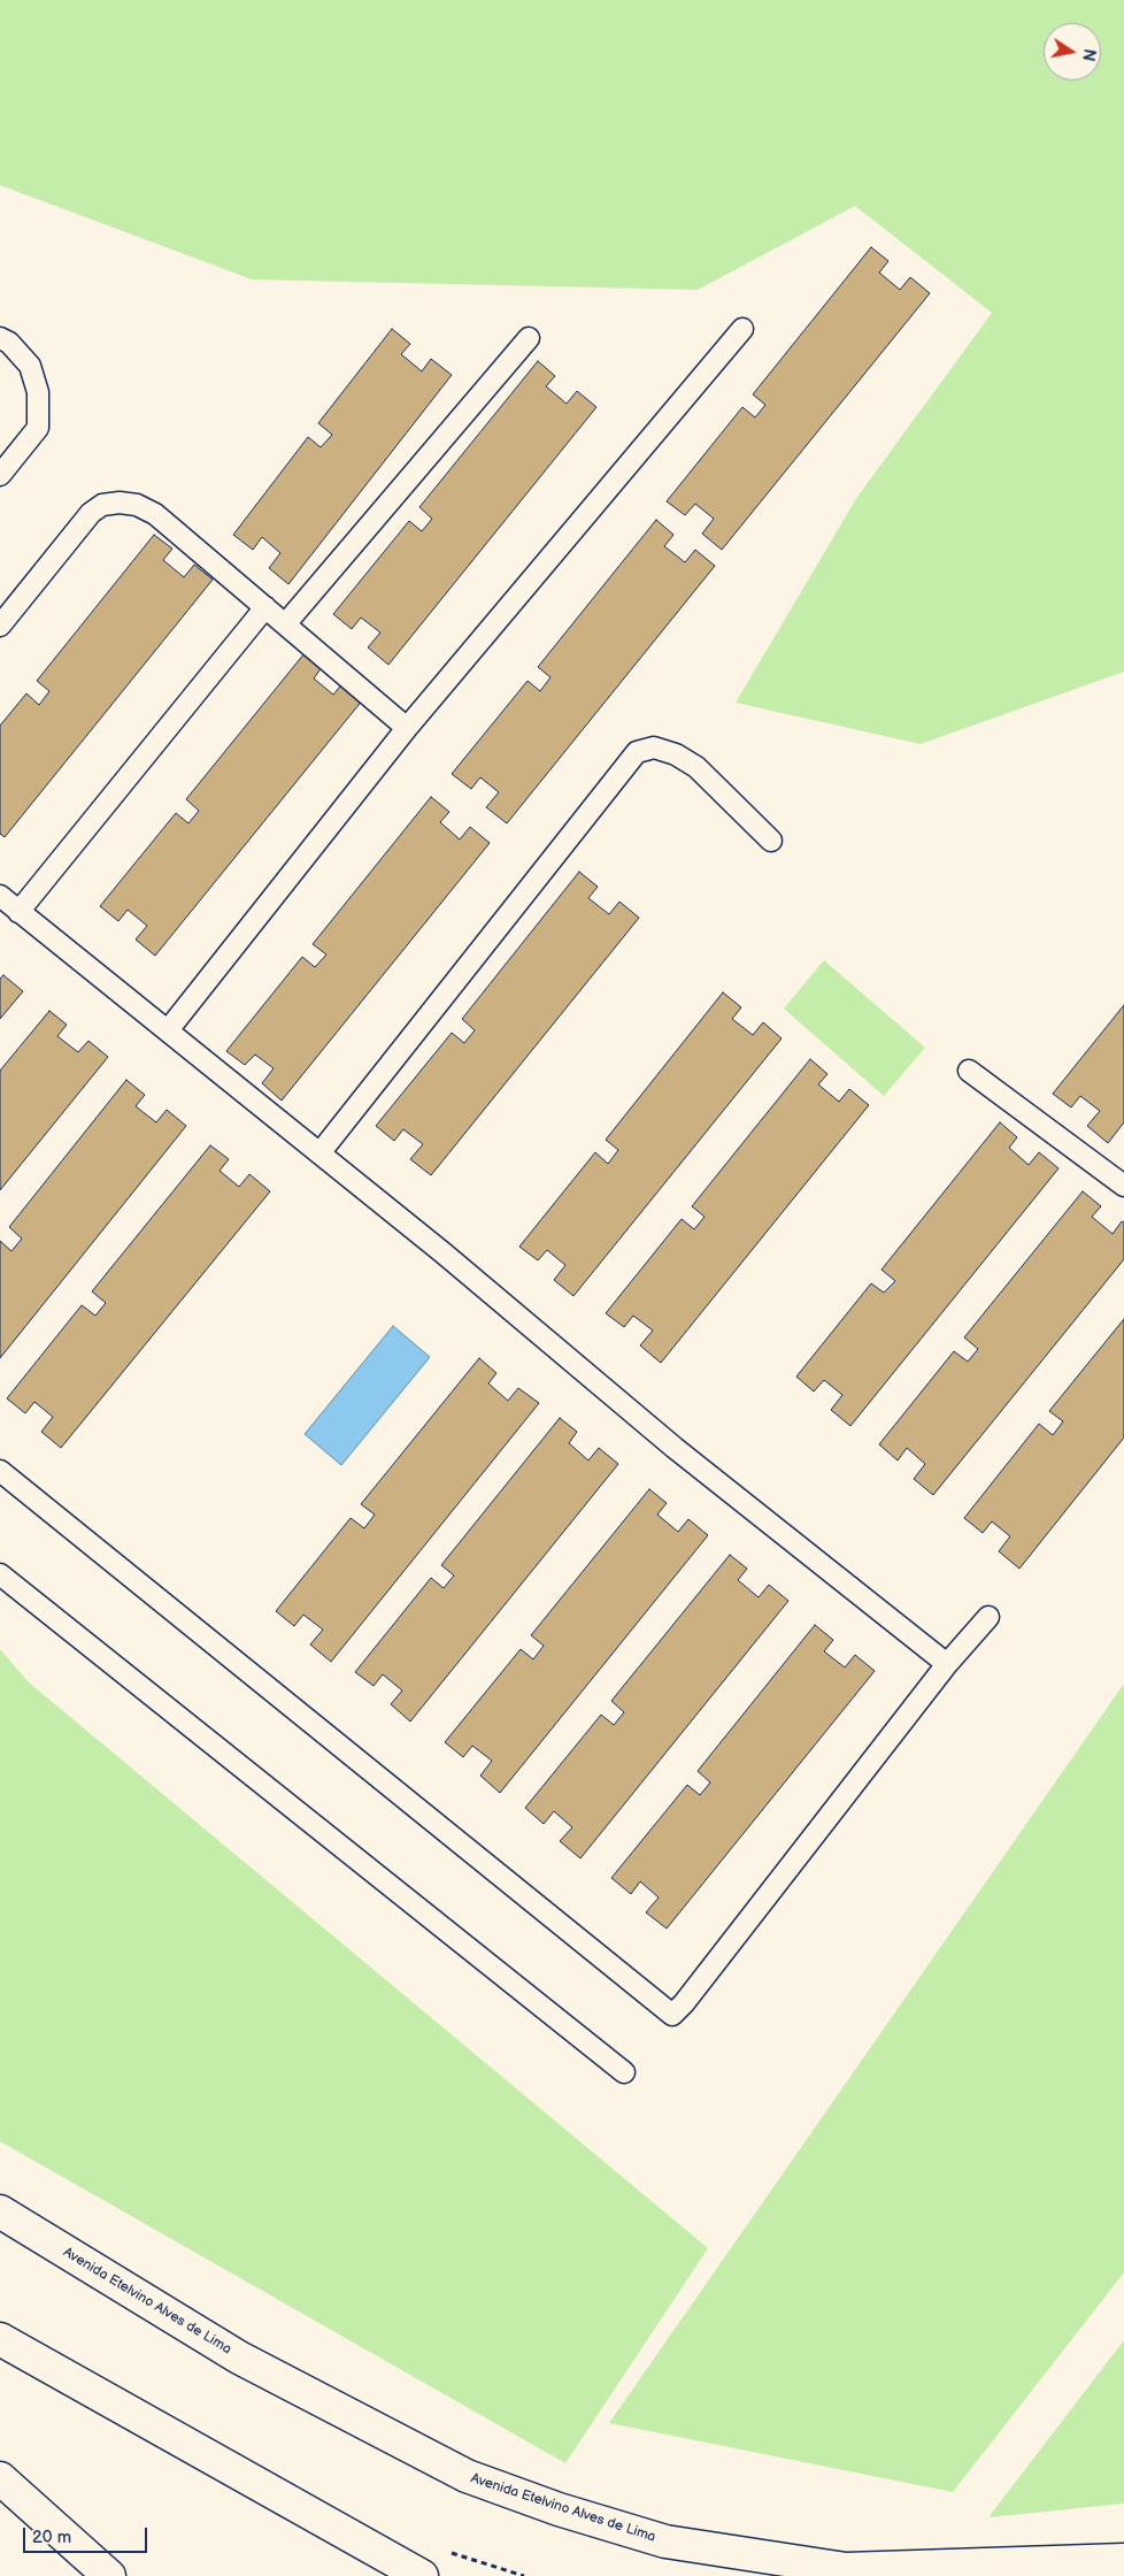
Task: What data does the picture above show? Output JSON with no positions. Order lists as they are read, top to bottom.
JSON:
{
  "streets": {
    "main road": ["Avenida Etelvino Alves de Lima"]
  },
  "scale_bar": "20 m",
  "north": "right"
}
